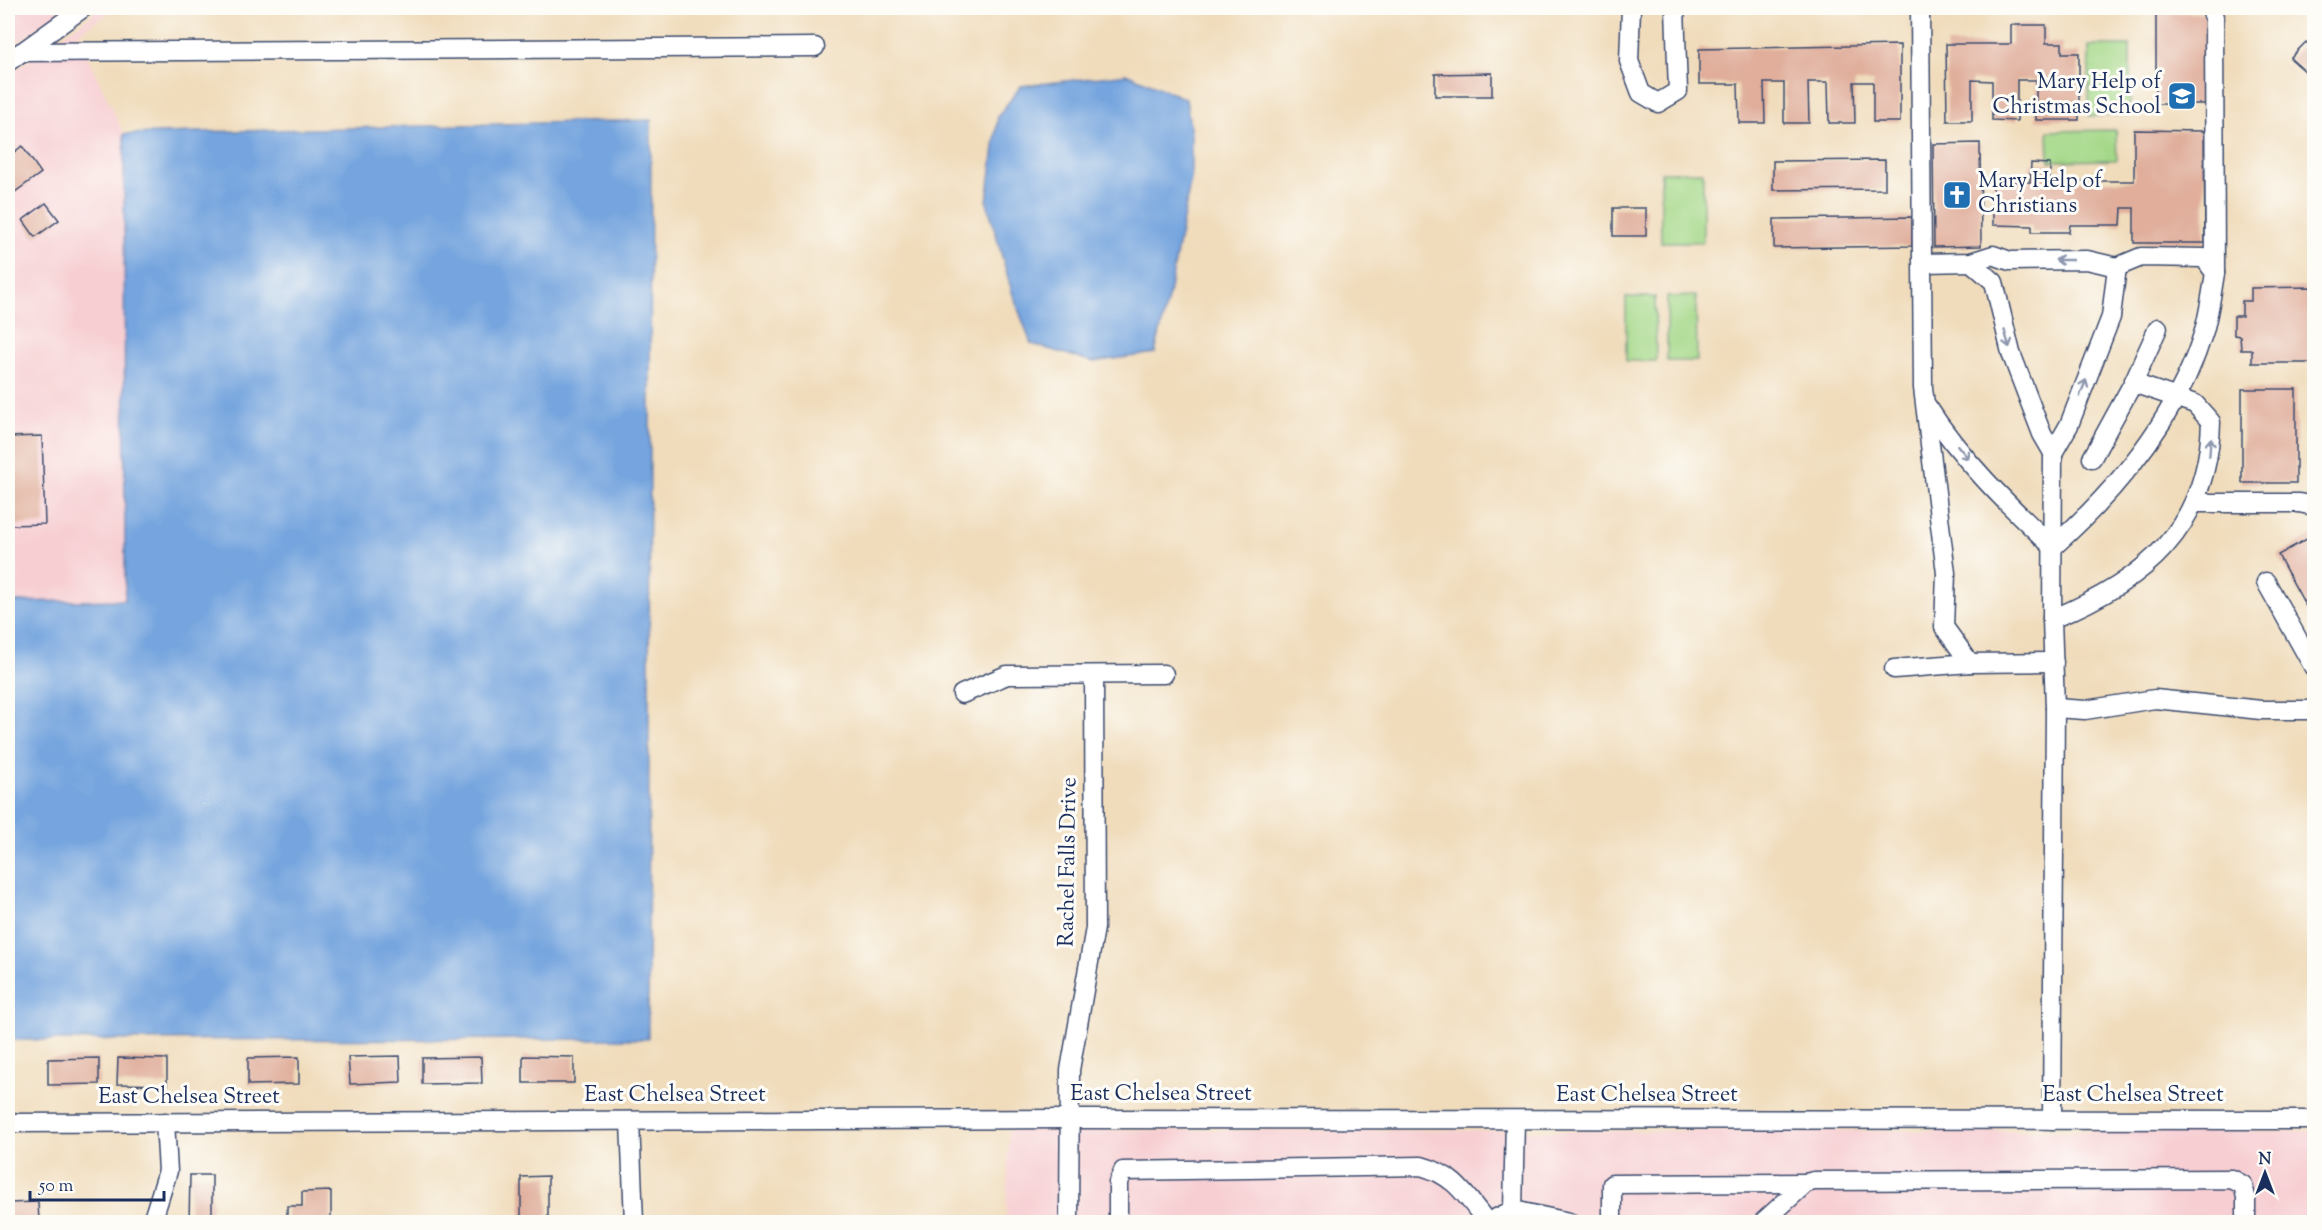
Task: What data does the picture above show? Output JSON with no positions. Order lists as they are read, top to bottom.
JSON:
{
  "streets": {
    "street": ["Rachel Falls Drive", "East Chelsea Street"]
  },
  "crossings": [
    ["Rachel Falls Drive", "East Chelsea Street"]
  ],
  "places": {
    "school or university": ["Mary Help of Christmas School"],
    "church": ["Mary Help of Christians"]
  },
  "scale_bar": "50 m",
  "north": "top"
}
